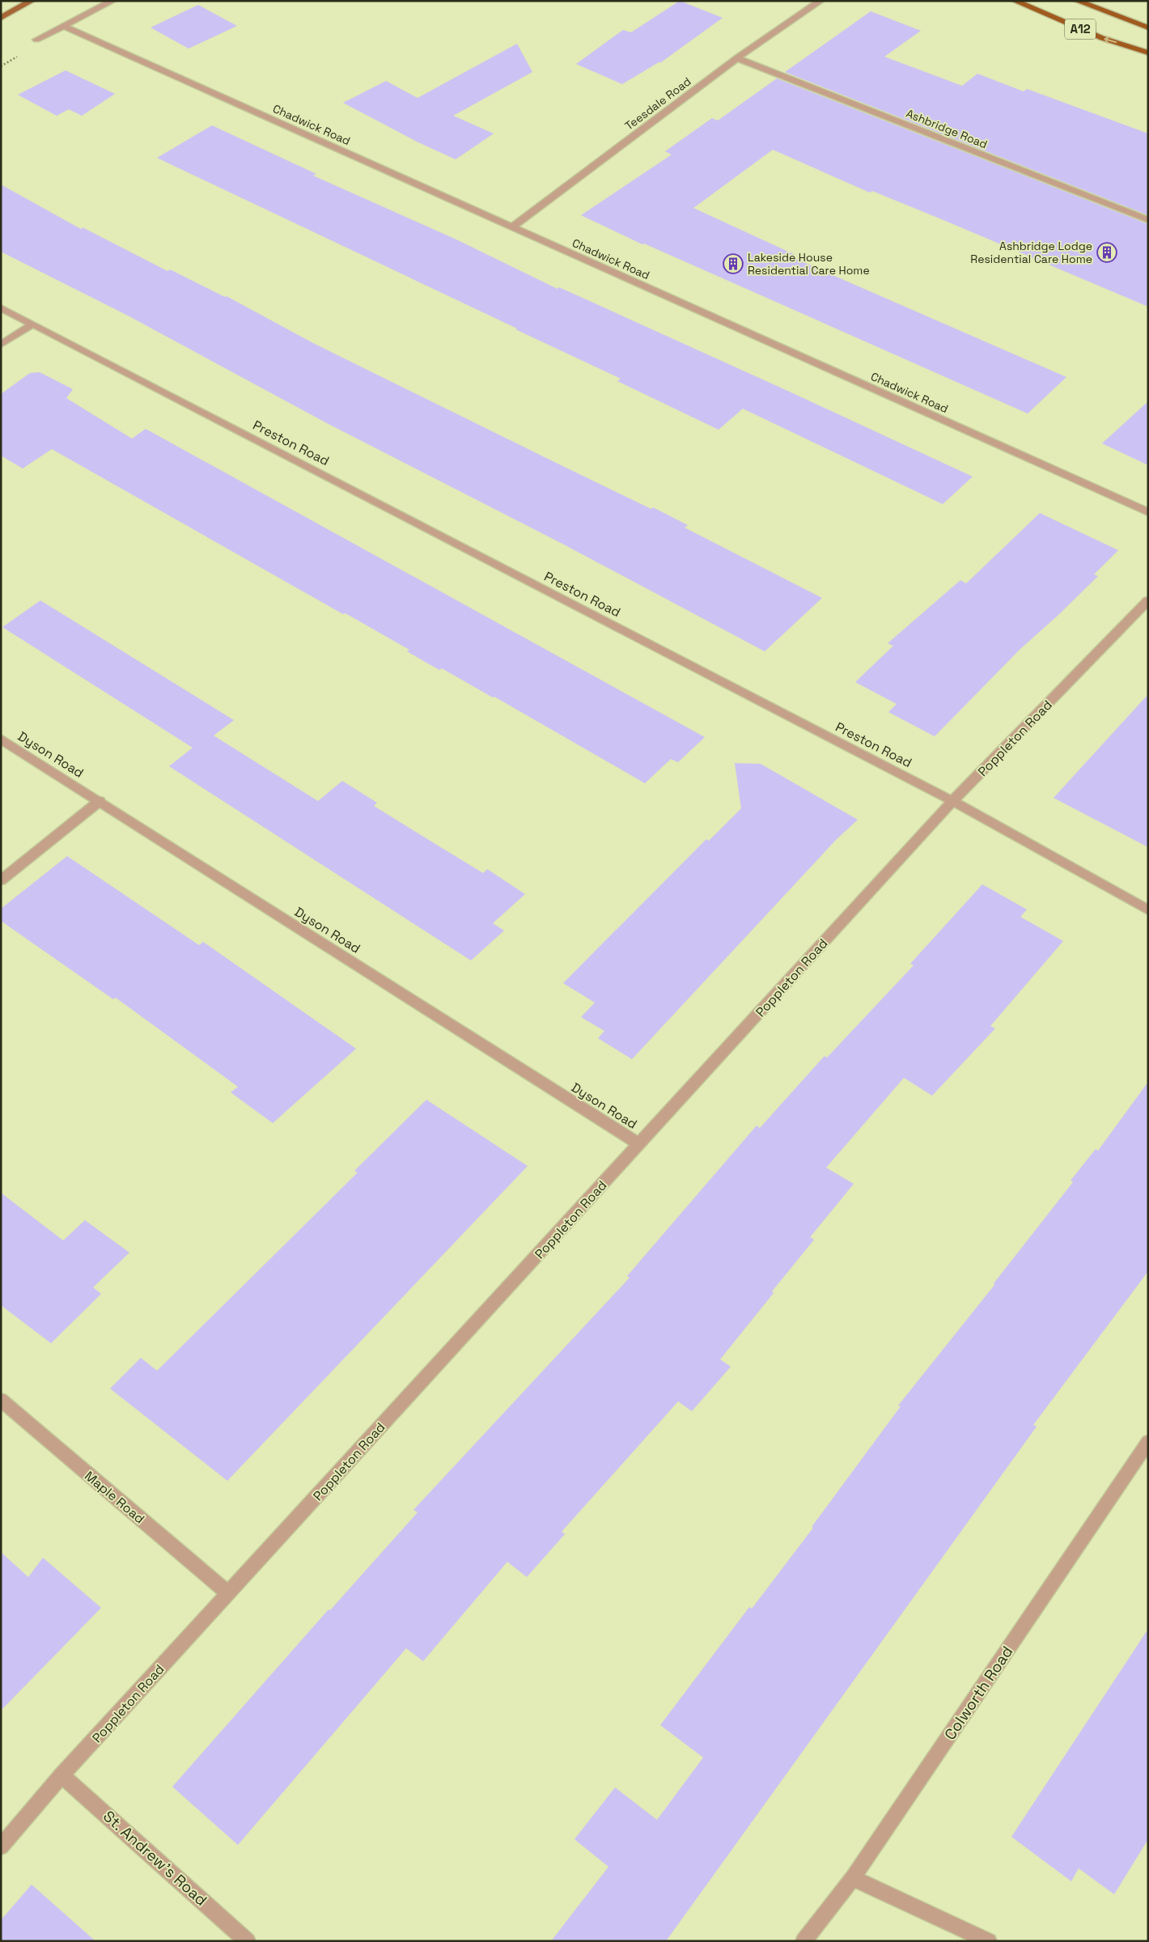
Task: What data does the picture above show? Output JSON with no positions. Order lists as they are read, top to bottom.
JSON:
{
  "streets": {
    "highway": ["A12"],
    "street": [
      "Teesdale Road",
      "Chadwick Road",
      "Ashbridge Road",
      "Preston Road",
      "Poppleton Road",
      "Dyson Road",
      "Maple Road",
      "Colworth Road",
      "St. Andrew's Road"
    ]
  },
  "crossings": [
    ["Teesdale Road", "Chadwick Road"],
    ["Teesdale Road", "Ashbridge Road"],
    ["Preston Road", "Poppleton Road"],
    ["Poppleton Road", "Dyson Road"],
    ["Poppleton Road", "Maple Road"],
    ["Poppleton Road", "St. Andrew's Road"]
  ],
  "places": {
    "building": ["Ashbridge Lodge Residential Care Home", "Lakeside House Residential Care Home"]
  }
}
